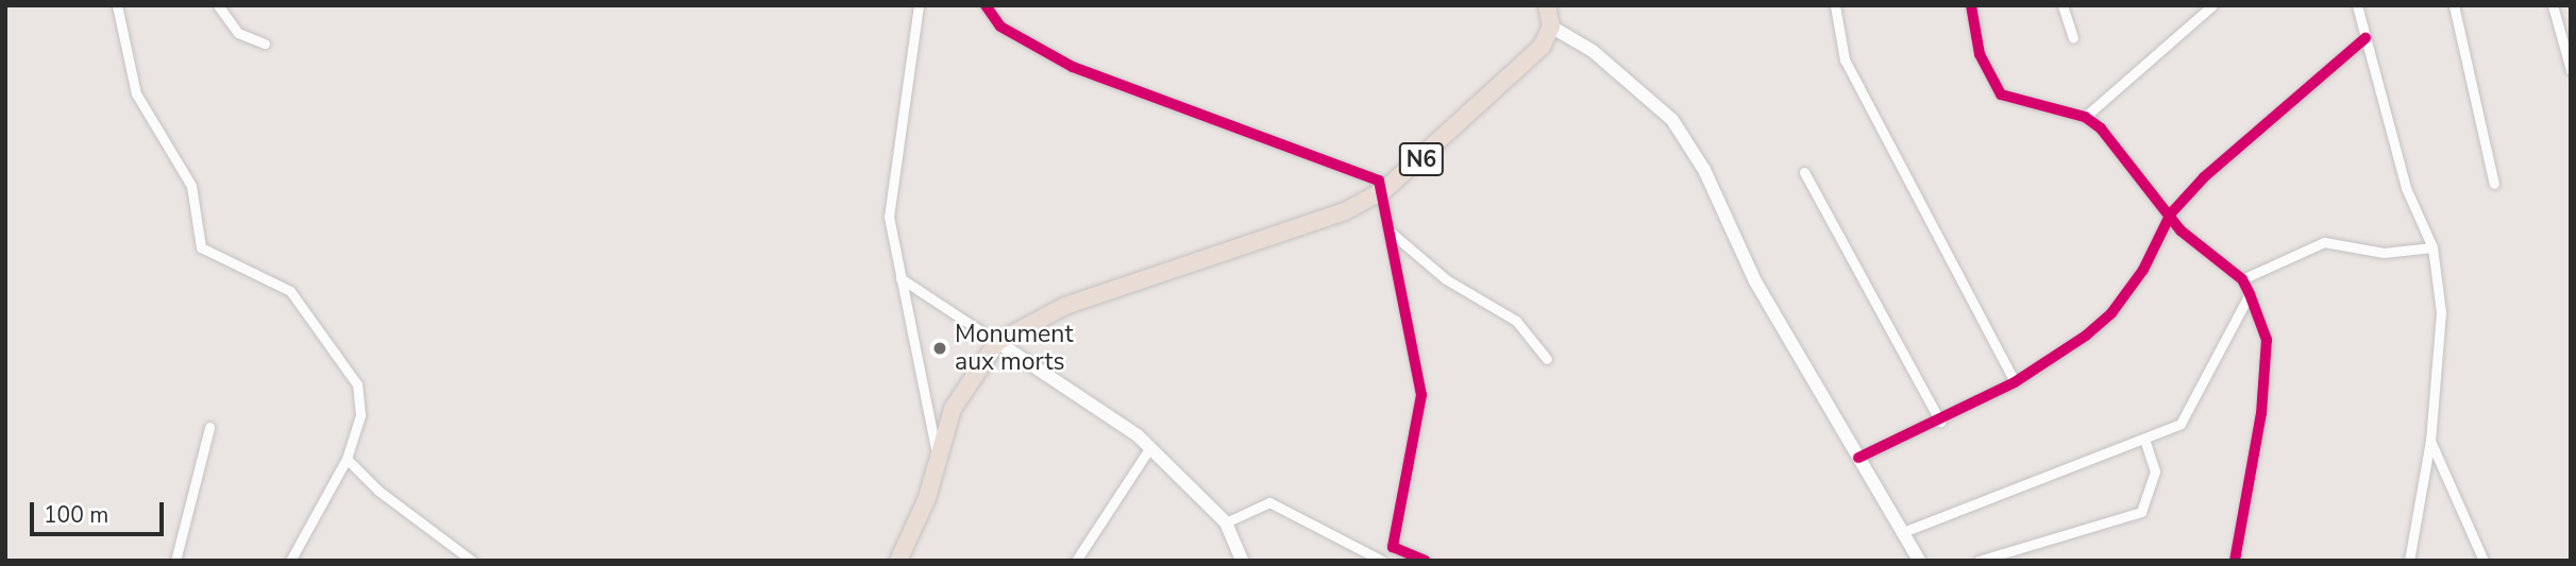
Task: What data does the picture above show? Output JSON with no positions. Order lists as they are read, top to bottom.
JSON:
{
  "streets": {
    "highway": ["N6"]
  },
  "places": ["Monument aux morts"],
  "scale_bar": "100 m"
}
